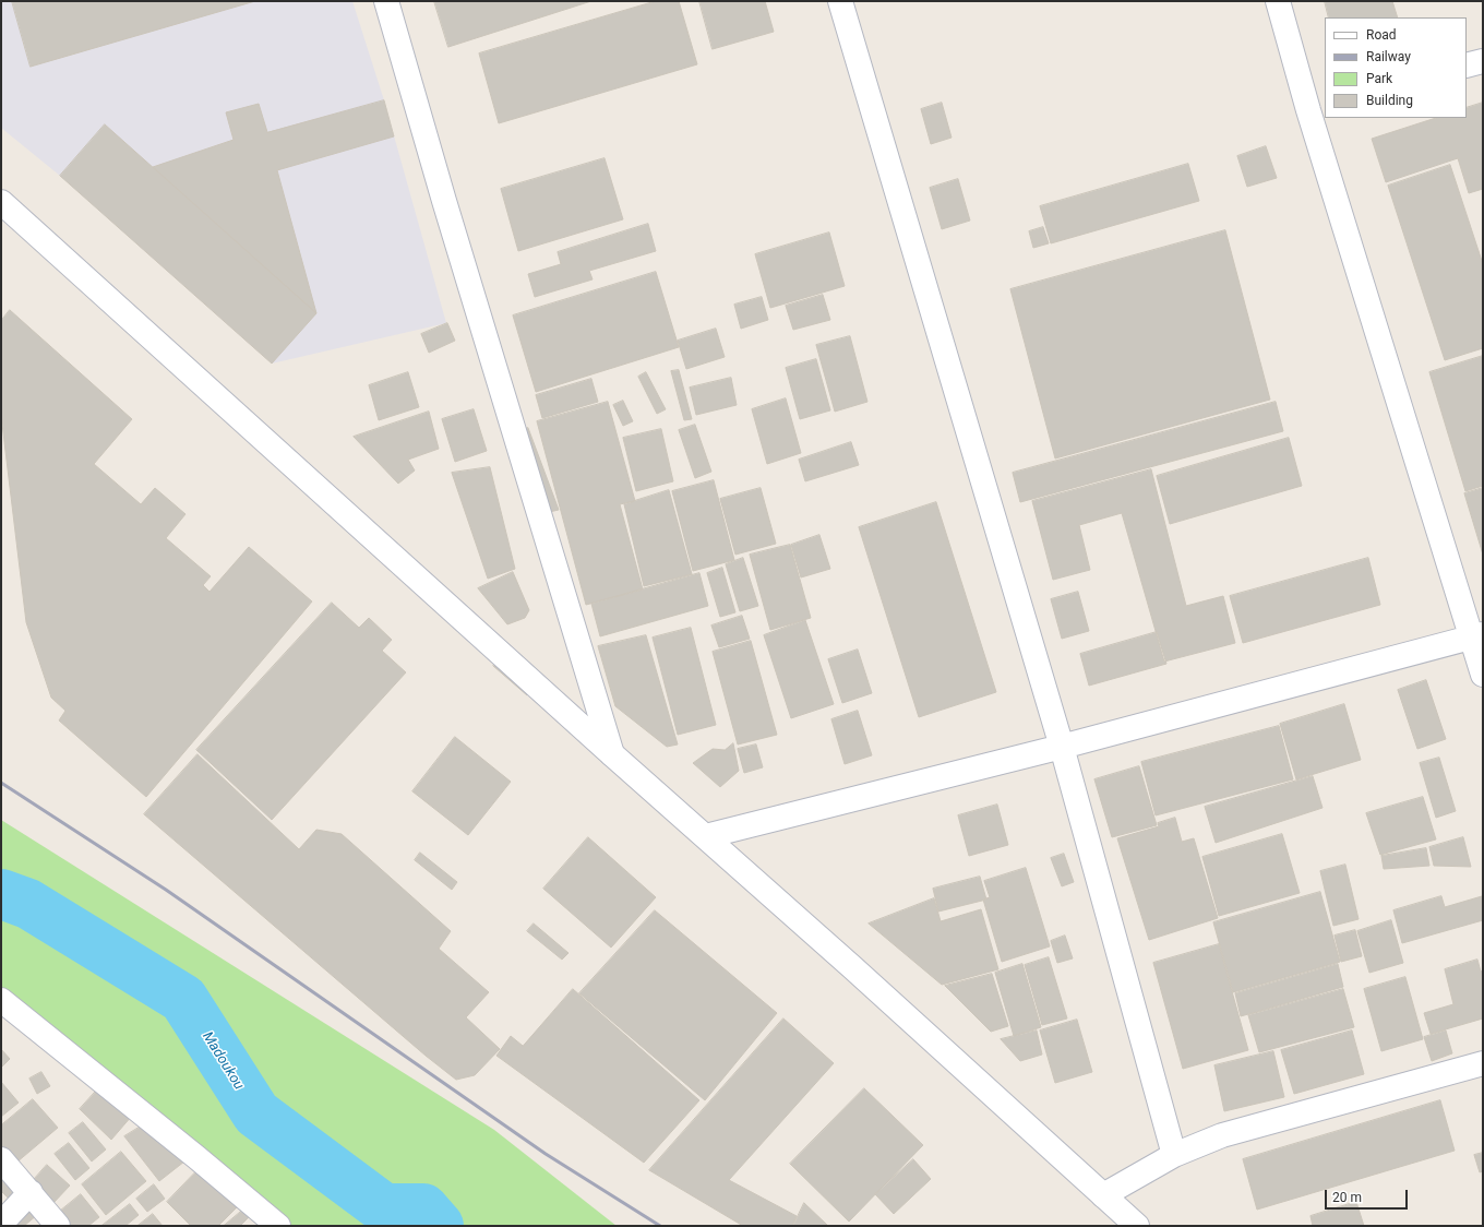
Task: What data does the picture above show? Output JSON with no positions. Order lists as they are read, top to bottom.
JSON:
{
  "water": ["Madoukou"],
  "legend": [
    "Road",
    "Railway",
    "Park",
    "Building"
  ],
  "scale_bar": "20 m"
}
